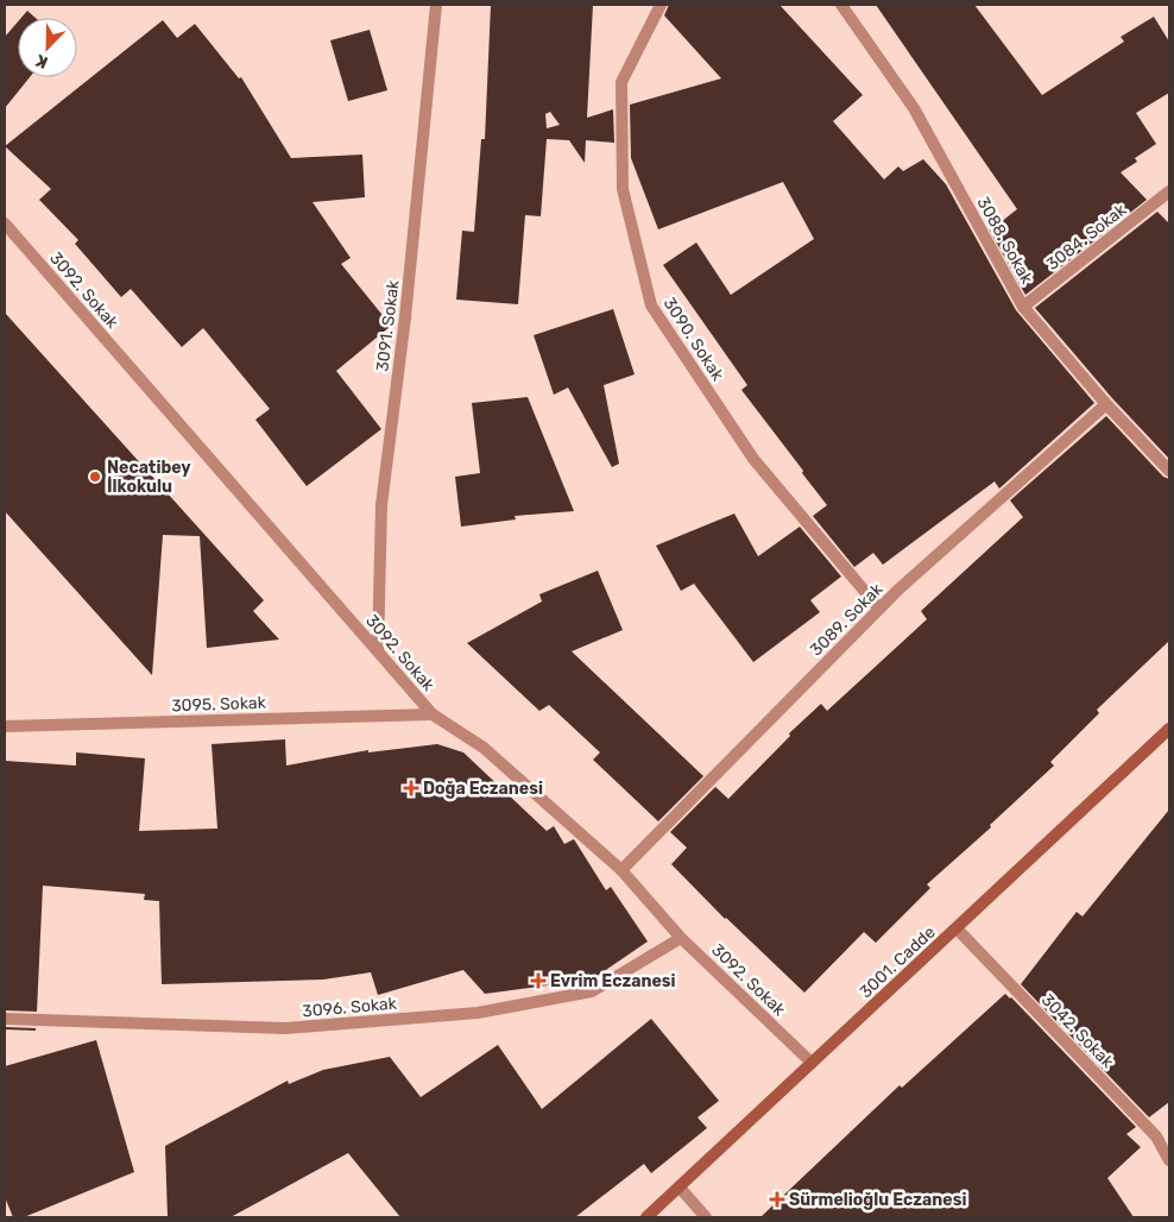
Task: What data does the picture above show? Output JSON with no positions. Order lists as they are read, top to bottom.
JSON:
{
  "streets": {
    "street": [
      "3084. Sokak",
      "3088. Sokak",
      "3092. Sokak",
      "3091. Sokak",
      "3090. Sokak",
      "3089. Sokak",
      "3095. Sokak",
      "3001. Cadde",
      "3096. Sokak",
      "3042. Sokak"
    ]
  },
  "crossings": [
    ["3084. Sokak", "3088. Sokak"],
    ["3088. Sokak", "3089. Sokak"],
    ["3092. Sokak", "3091. Sokak"],
    ["3092. Sokak", "3089. Sokak"],
    ["3092. Sokak", "3095. Sokak"],
    ["3092. Sokak", "3001. Cadde"],
    ["3092. Sokak", "3096. Sokak"],
    ["3090. Sokak", "3089. Sokak"],
    ["3001. Cadde", "3042. Sokak"]
  ],
  "places": {
    "other": ["Necatibey İlkokulu"],
    "health": ["Doğa Eczanesi", "Evrim Eczanesi", "Sürmelioğlu Eczanesi"]
  },
  "north": "bottom left"
}
